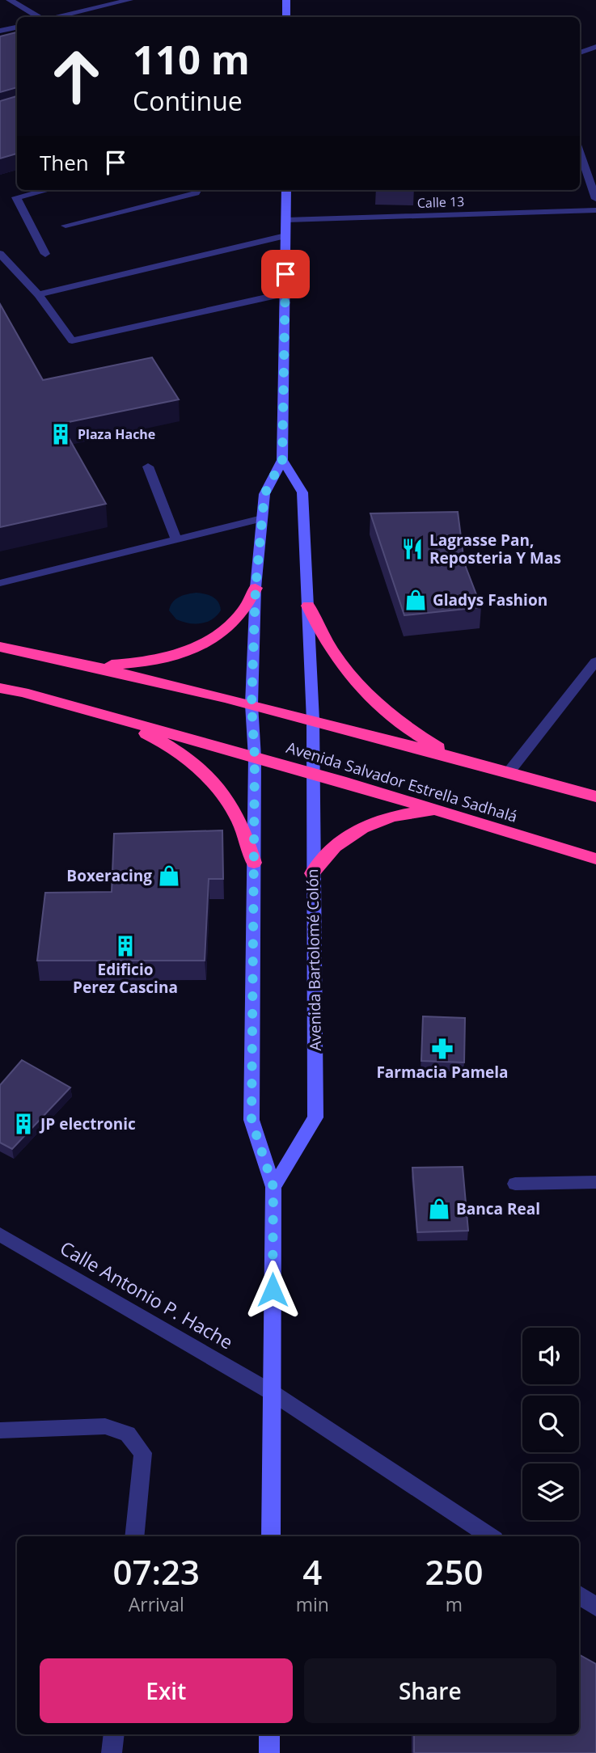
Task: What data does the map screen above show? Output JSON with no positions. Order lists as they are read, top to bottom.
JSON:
{
  "streets": {
    "highway": ["Avenida Salvador Estrella Sadhalá"],
    "main road": ["Avenida Bartolomé Colón"],
    "street": ["Calle 13", "Calle Antonio P. Hache"]
  },
  "crossings": [
    ["Avenida Salvador Estrella Sadhalá", "Avenida Bartolomé Colón"]
  ],
  "places": {
    "building": ["Plaza Hache", "Edificio Perez Cascina", "JP electronic"],
    "restaurant": ["Lagrasse Pan, Reposteria Y Mas"],
    "shop": ["Gladys Fashion", "Boxeracing", "Banca Real"],
    "pharmacy": ["Farmacia Pamela"]
  },
  "page": {
    "turn": ["110 m", "Continue"],
    "then": "Then",
    "eta": [
      "07:23",
      "Arrival",
      "4",
      "min",
      "250",
      "m"
    ],
    "buttons": ["Exit", "Share"]
  }
}
